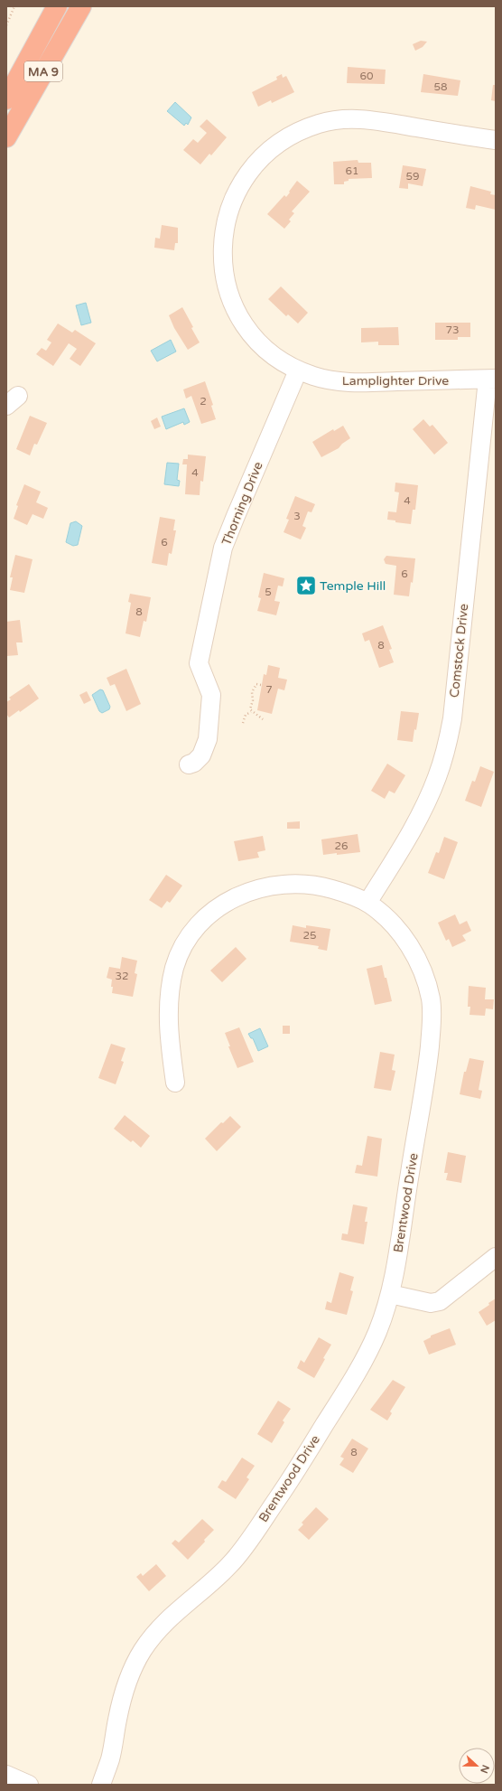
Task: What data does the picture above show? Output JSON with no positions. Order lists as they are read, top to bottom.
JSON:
{
  "streets": {
    "highway": ["MA 9"],
    "street": [
      "Lamplighter Drive",
      "Thorning Drive",
      "Comstock Drive",
      "Brentwood Drive"
    ]
  },
  "crossings": [
    ["Lamplighter Drive", "Thorning Drive"],
    ["Lamplighter Drive", "Comstock Drive"],
    ["Comstock Drive", "Brentwood Drive"]
  ],
  "places": {
    "place": ["Temple Hill"]
  },
  "house_numbers": [
    "60",
    "58",
    "61",
    "59",
    "73",
    "2",
    "4",
    "4",
    "3",
    "6",
    "6",
    "5",
    "8",
    "8",
    "7",
    "26",
    "25",
    "32",
    "8"
  ],
  "north": "right"
}
